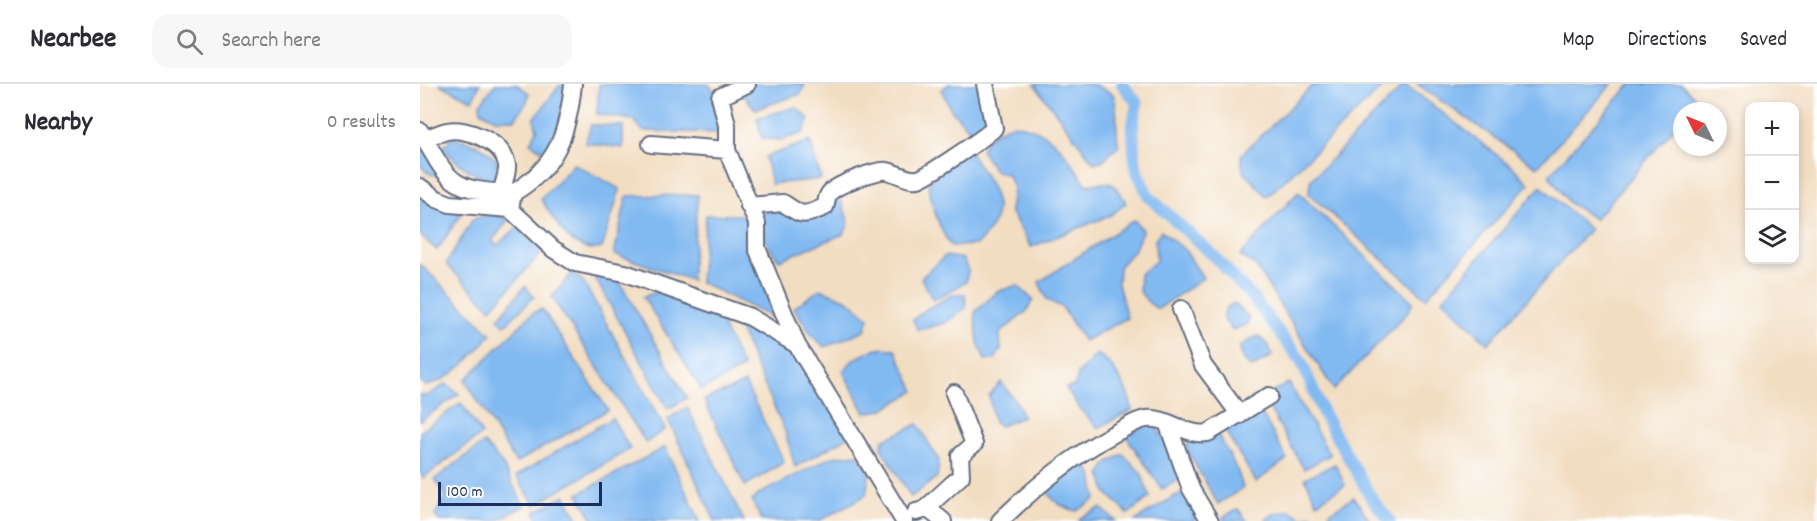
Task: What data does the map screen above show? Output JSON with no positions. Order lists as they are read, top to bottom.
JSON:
{
  "scale_bar": "100 m",
  "north": "top left",
  "page": {
    "header": "Nearbee",
    "search": "Search here",
    "nav": ["Map", "Directions", "Saved"],
    "heading": ["Nearby", "0 results"],
    "map_buttons": ["+", "−"],
    "scale": "100 m"
  }
}
